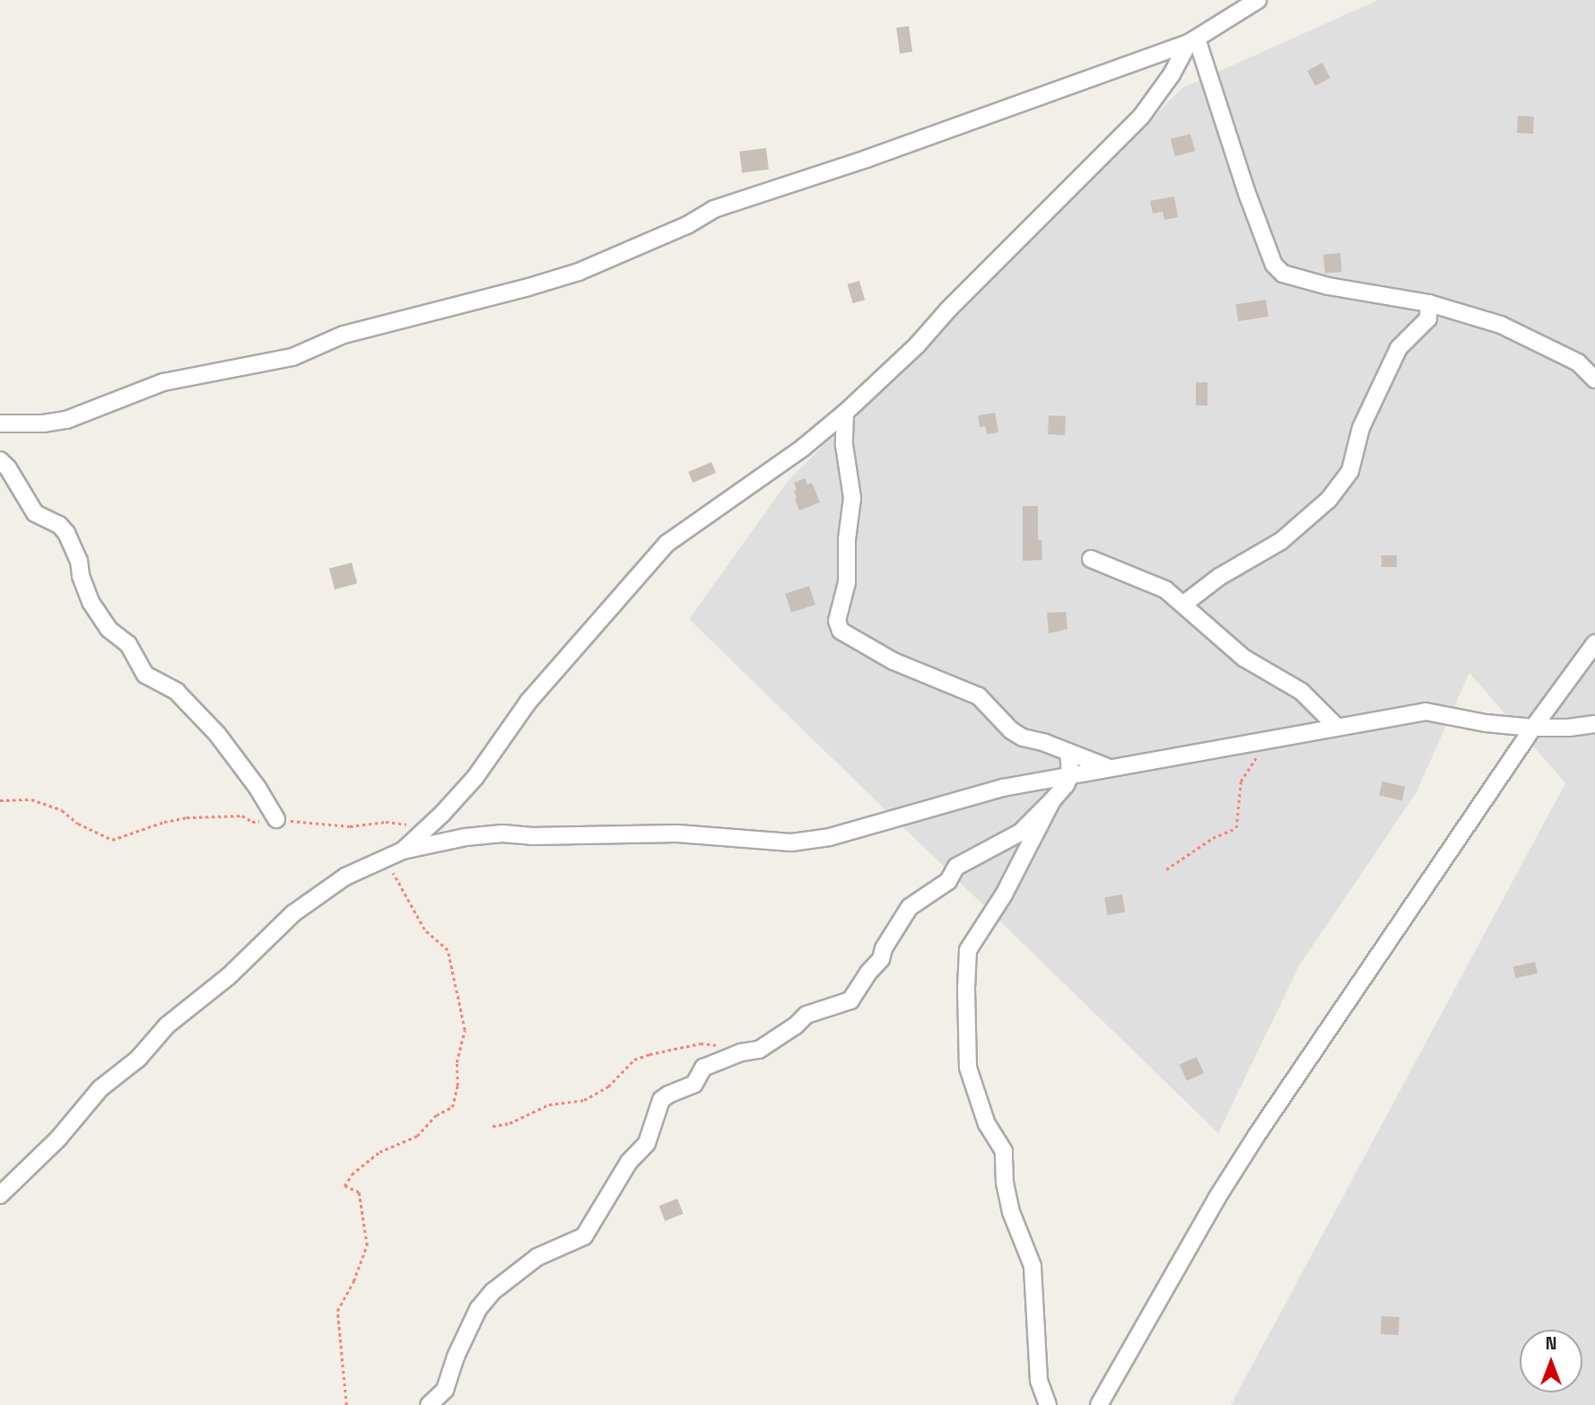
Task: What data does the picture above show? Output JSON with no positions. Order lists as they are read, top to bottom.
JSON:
{
  "north": "top"
}
